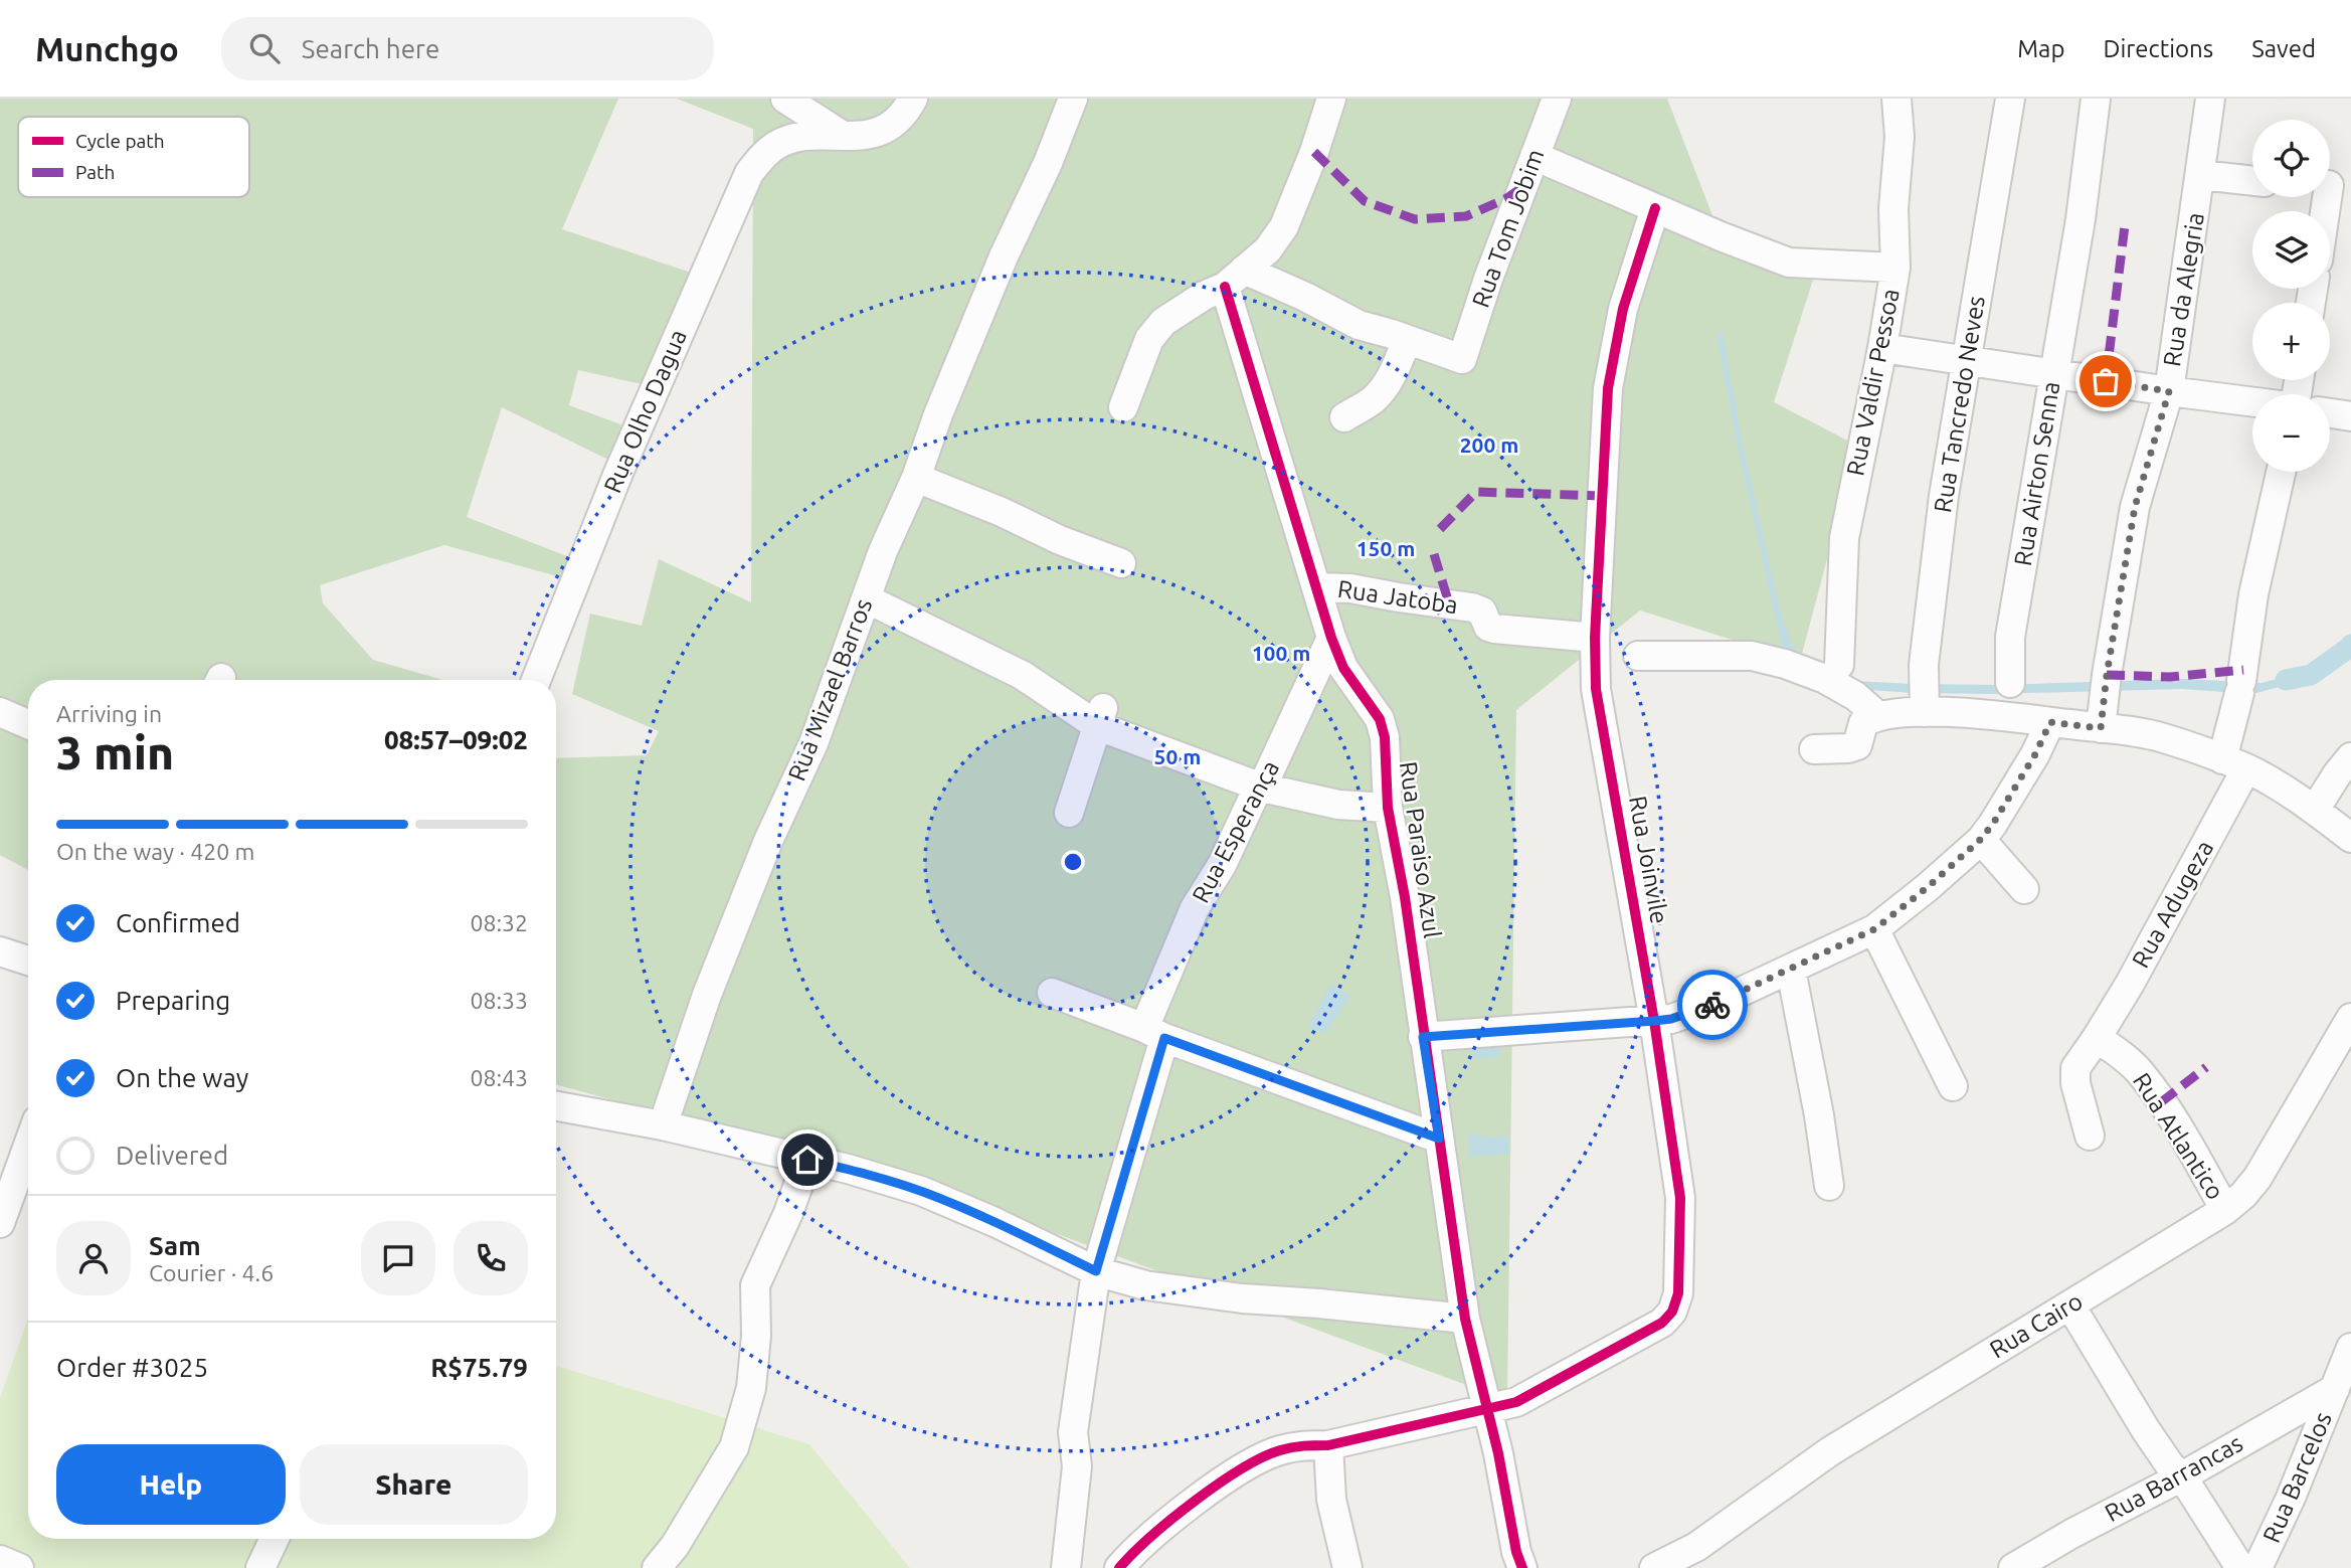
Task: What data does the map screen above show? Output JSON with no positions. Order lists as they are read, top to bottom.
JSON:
{
  "streets": {
    "street": [
      "Rua Tom Jobim",
      "Rua da Alegria",
      "Rua Valdir Pessoa",
      "Rua Tancredo Neves",
      "Rua Olho Dagua",
      "Rua Airton Senna",
      "Rua Jatoba",
      "Rua Mizael Barros",
      "Rua Esperança",
      "Rua Paraiso Azul",
      "Rua Joinvile",
      "Rua Adugeza",
      "Rua Atlantico",
      "Rua Cairo",
      "Rua Barcelos",
      "Rua Barrancas"
    ]
  },
  "crossings": [
    ["Rua Jatoba", "Rua Paraiso Azul"],
    ["Rua Jatoba", "Rua Joinvile"],
    ["Rua Esperança", "Rua Paraiso Azul"],
    ["Rua Paraiso Azul", "Rua Joinvile"],
    ["Rua Adugeza", "Rua Atlantico"],
    ["Rua Atlantico", "Rua Cairo"],
    ["Rua Barcelos", "Rua Barrancas"]
  ],
  "legend": ["Cycle path", "Path"],
  "page": {
    "header": "Munchgo",
    "search": "Search here",
    "nav": ["Map", "Directions", "Saved"],
    "map_buttons": ["+", "−"],
    "heading": ["3 min", "Arriving in", "08:57–09:02"],
    "panel": [
      "Sam",
      "Courier · 4.6",
      "Order #3025",
      "R$75.79"
    ],
    "bar": "On the way · 420 m",
    "list": [
      ["Confirmed", "08:32"],
      ["Preparing", "08:33"],
      ["On the way", "08:43"],
      "Delivered"
    ],
    "buttons": ["Help", "Share"]
  },
  "rings": [
    "200 m",
    "150 m",
    "100 m",
    "50 m"
  ]
}
